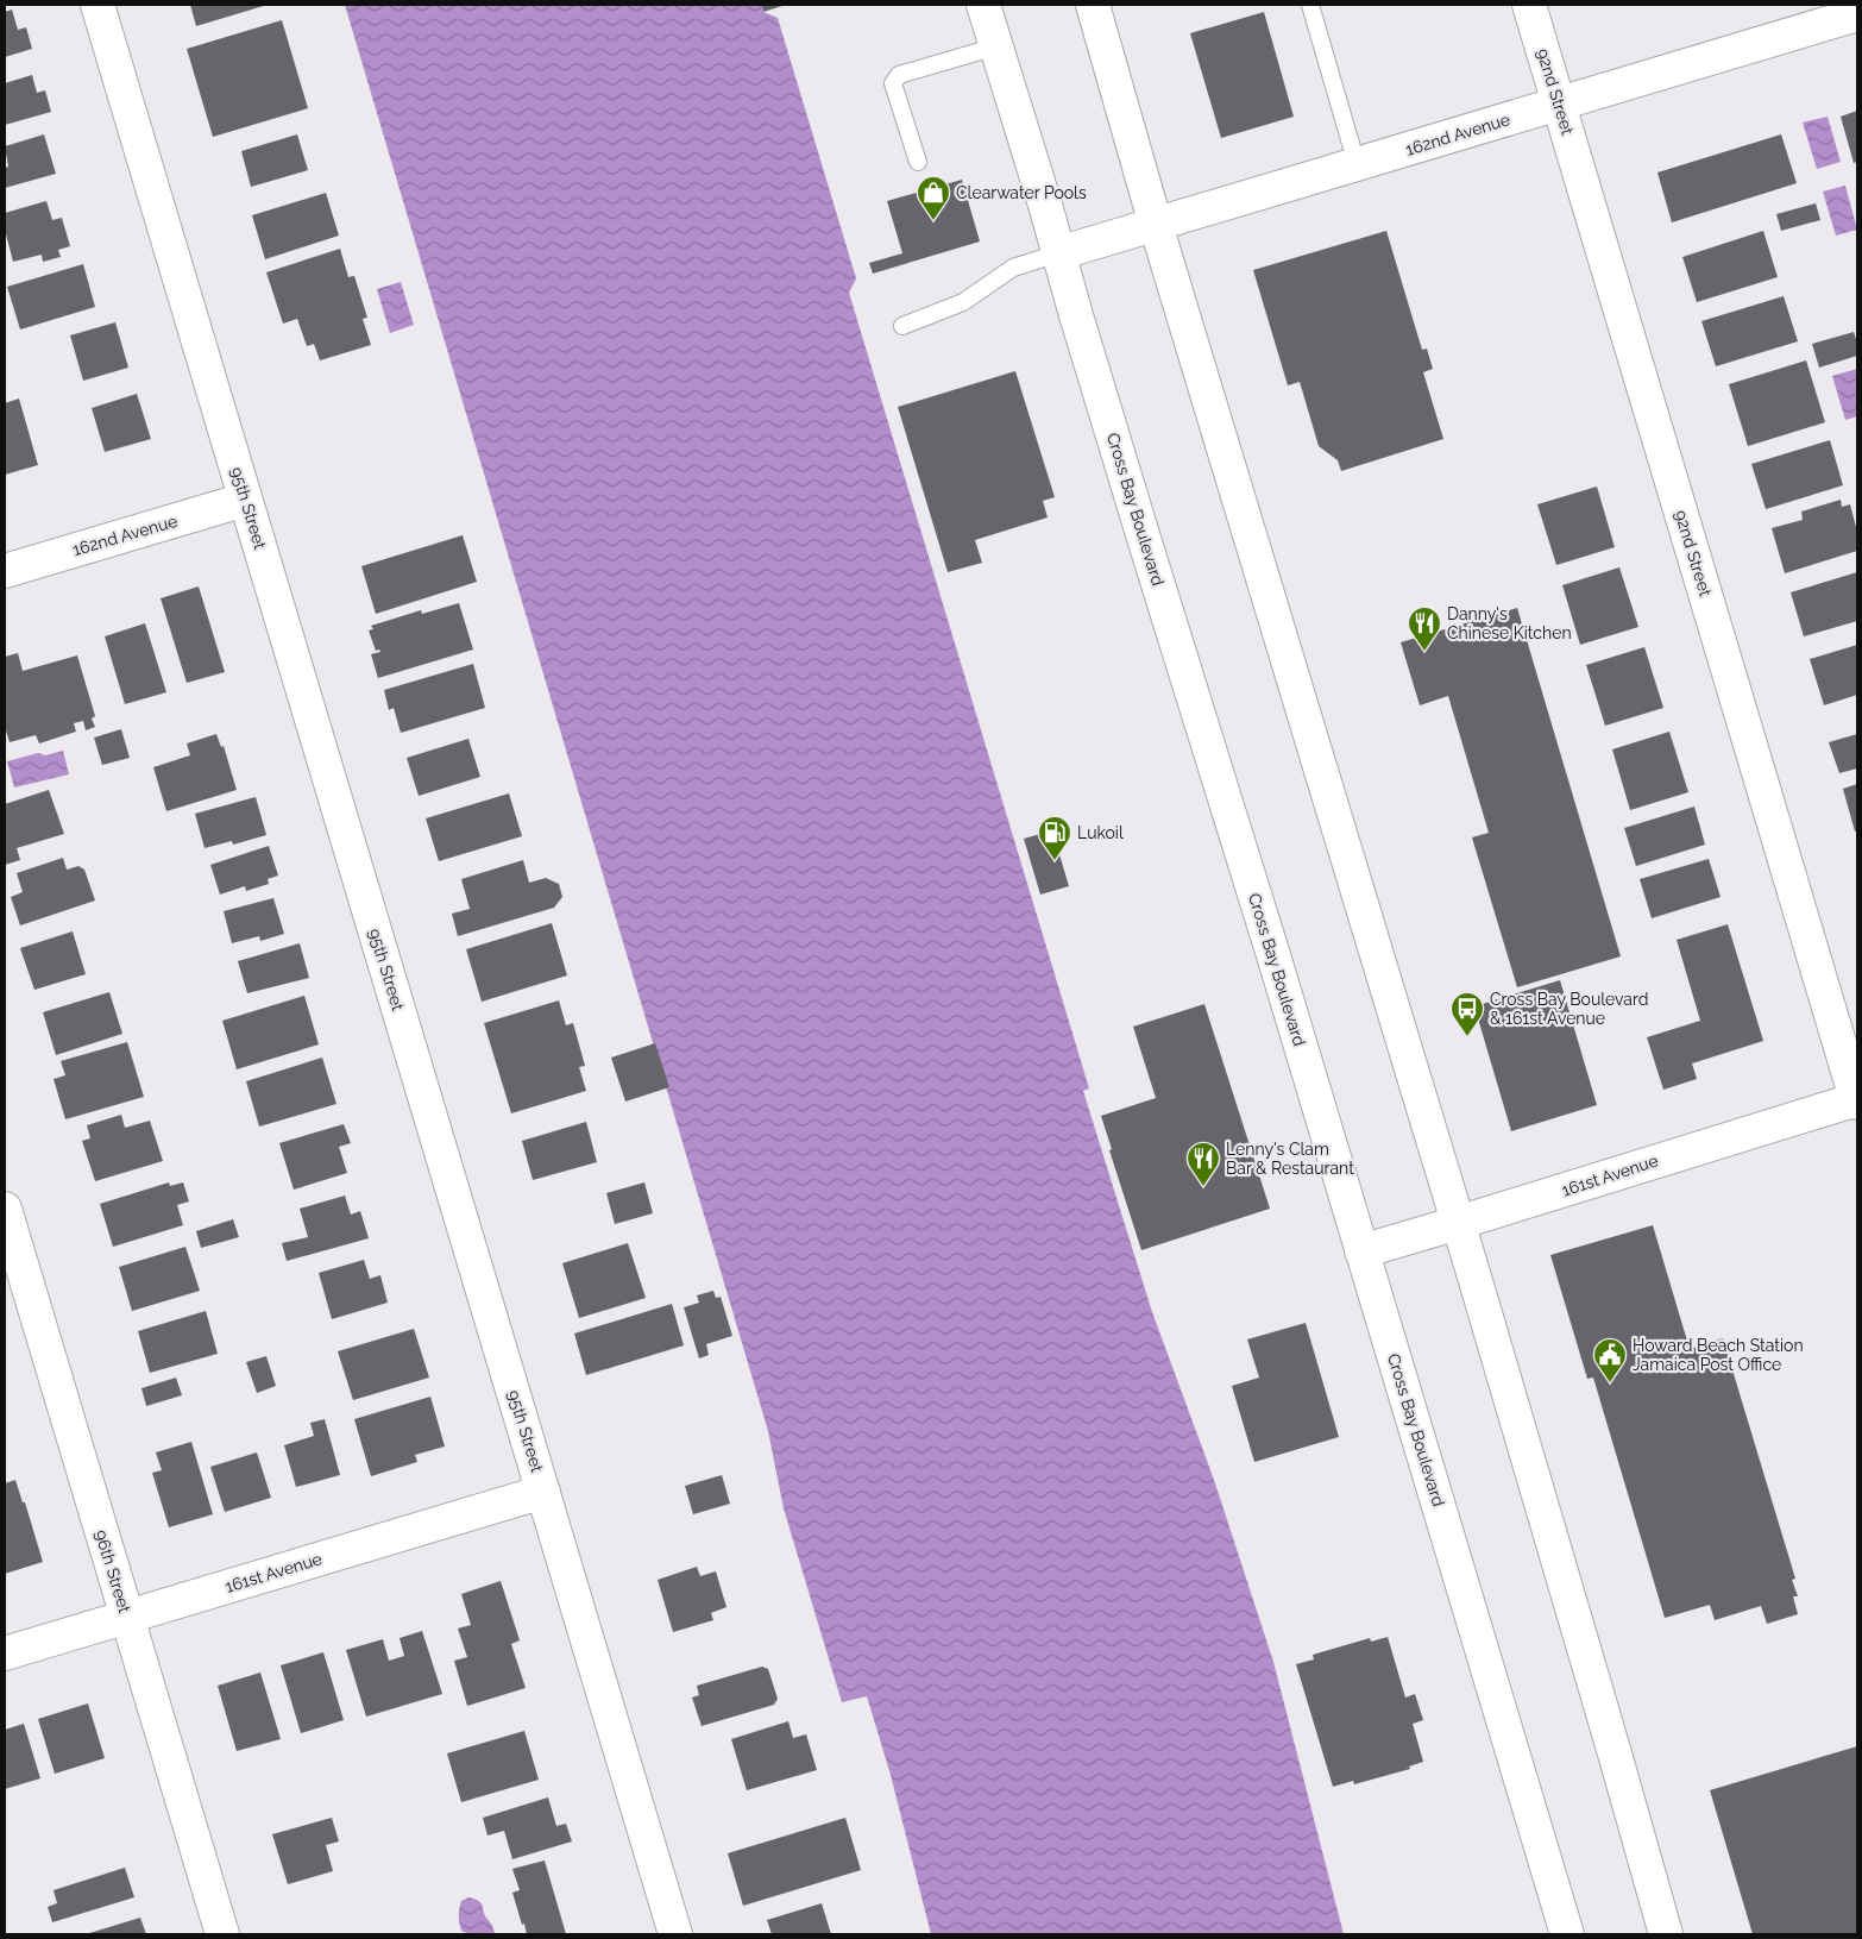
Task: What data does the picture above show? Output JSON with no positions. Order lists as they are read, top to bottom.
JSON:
{
  "streets": {
    "street": [
      "92nd Street",
      "162nd Avenue",
      "95th Street",
      "Cross Bay Boulevard",
      "161st Avenue",
      "96th Street"
    ]
  },
  "crossings": [
    ["92nd Street", "162nd Avenue"],
    ["92nd Street", "161st Avenue"],
    ["162nd Avenue", "95th Street"],
    ["162nd Avenue", "Cross Bay Boulevard"],
    ["95th Street", "161st Avenue"],
    ["Cross Bay Boulevard", "161st Avenue"],
    ["161st Avenue", "96th Street"]
  ],
  "places": {
    "shop": ["Clearwater Pools"],
    "restaurant": ["Danny's Chinese Kitchen", "Lenny's Clam Bar & Restaurant"],
    "fuel station": ["Lukoil"],
    "bus stop": ["Cross Bay Boulevard & 161st Avenue"],
    "public building": ["Howard Beach Station Jamaica Post Office"]
  }
}
